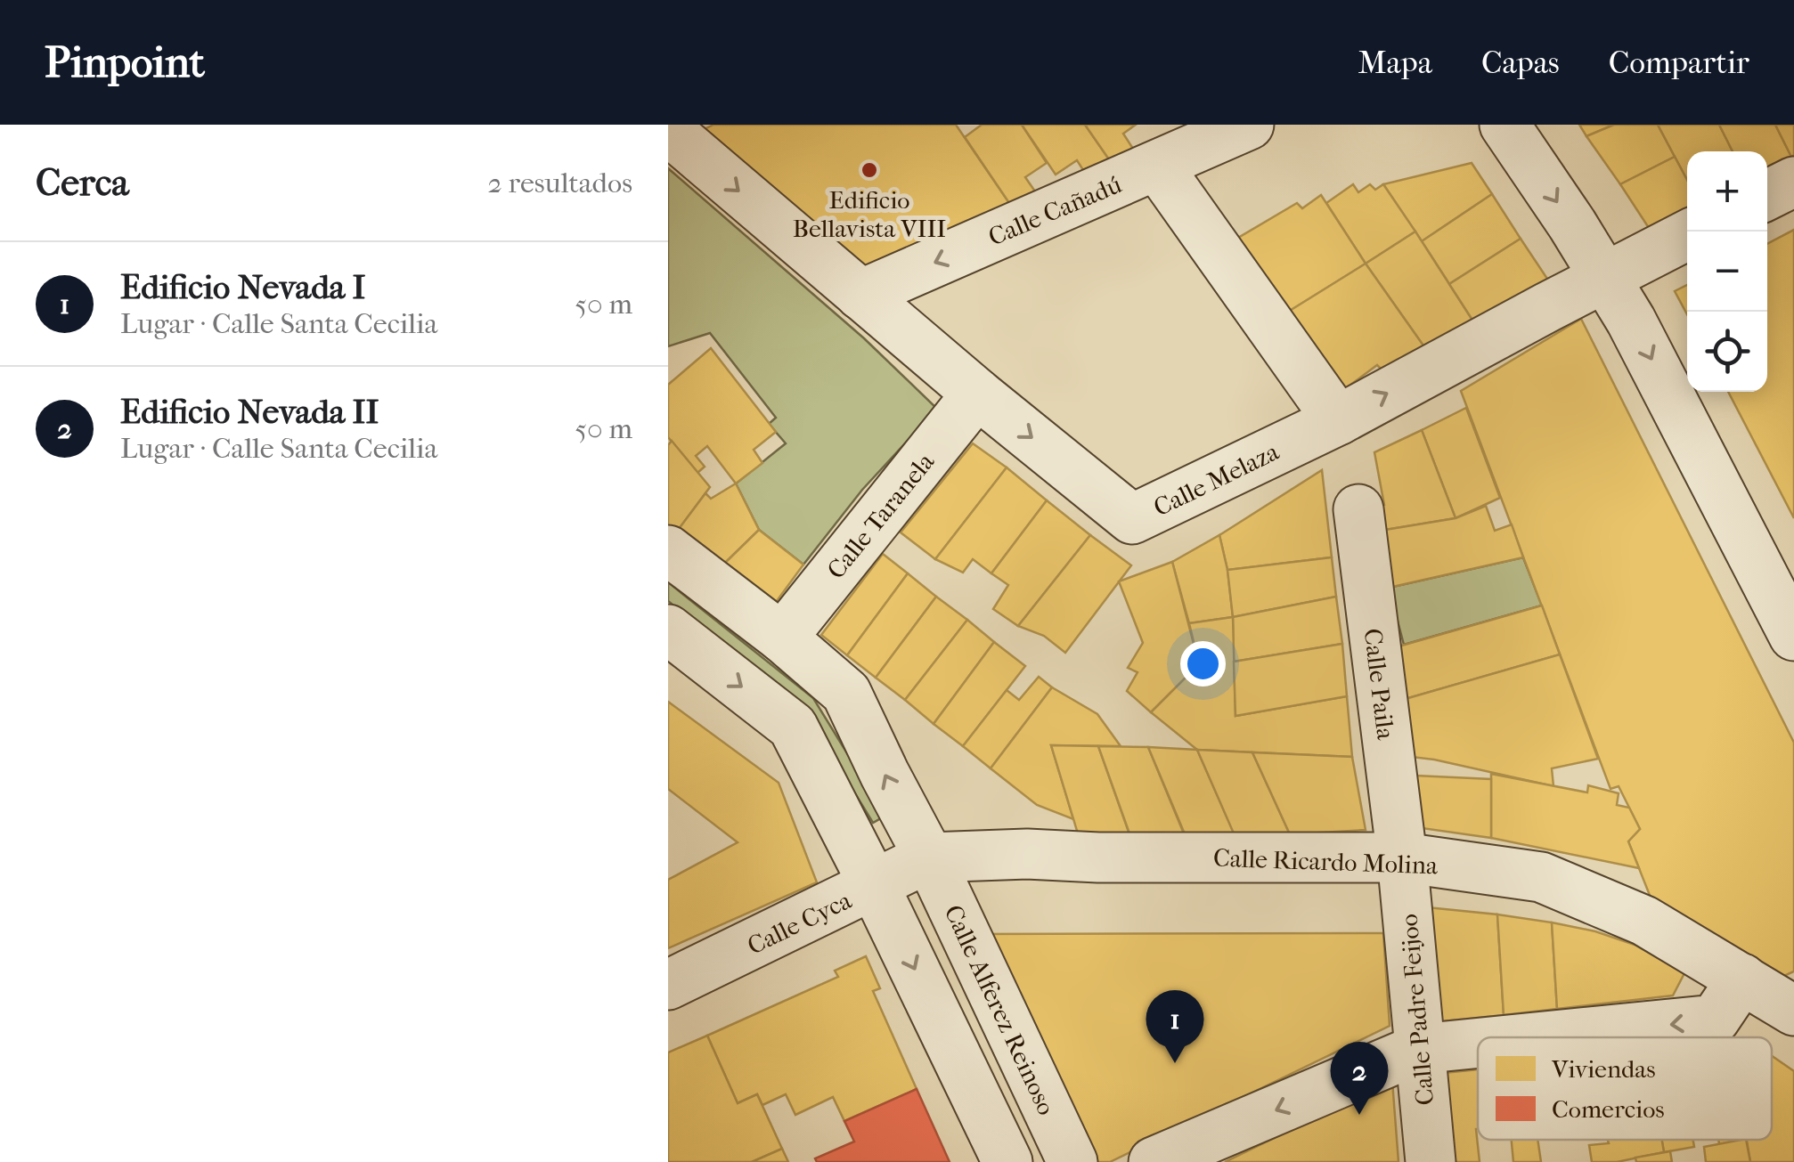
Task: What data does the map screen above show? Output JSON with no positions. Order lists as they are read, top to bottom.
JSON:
{
  "streets": {
    "street": [
      "Calle Cañadú",
      "Calle Melaza",
      "Calle Taranela",
      "Calle Paila",
      "Calle Ricardo Molina",
      "Calle Cyca",
      "Calle Alferez Reinoso",
      "Calle Padre Feijoo"
    ]
  },
  "crossings": [
    ["Calle Cañadú", "Calle Melaza"],
    ["Calle Melaza", "Calle Taranela"],
    ["Calle Taranela", "Calle Alferez Reinoso"],
    ["Calle Paila", "Calle Ricardo Molina"],
    ["Calle Paila", "Calle Padre Feijoo"],
    ["Calle Ricardo Molina", "Calle Cyca"],
    ["Calle Ricardo Molina", "Calle Alferez Reinoso"],
    ["Calle Ricardo Molina", "Calle Padre Feijoo"],
    ["Calle Cyca", "Calle Alferez Reinoso"]
  ],
  "one_way": ["Calle Cañadú", "Calle Melaza"],
  "places": ["Edificio Bellavista VIII"],
  "legend": ["Viviendas", "Comercios"],
  "page": {
    "header": "Pinpoint",
    "nav": ["Mapa", "Capas", "Compartir"],
    "heading": ["Cerca", "2 resultados"],
    "map_buttons": ["+", "−"],
    "list": [
      {
        "mark": "1",
        "name": "Edificio Nevada I",
        "note": "Lugar · Calle Santa Cecilia",
        "value": "50 m"
      },
      {
        "mark": "2",
        "name": "Edificio Nevada II",
        "note": "Lugar · Calle Santa Cecilia",
        "value": "50 m"
      }
    ],
    "pins": ["1", "2"]
  }
}
